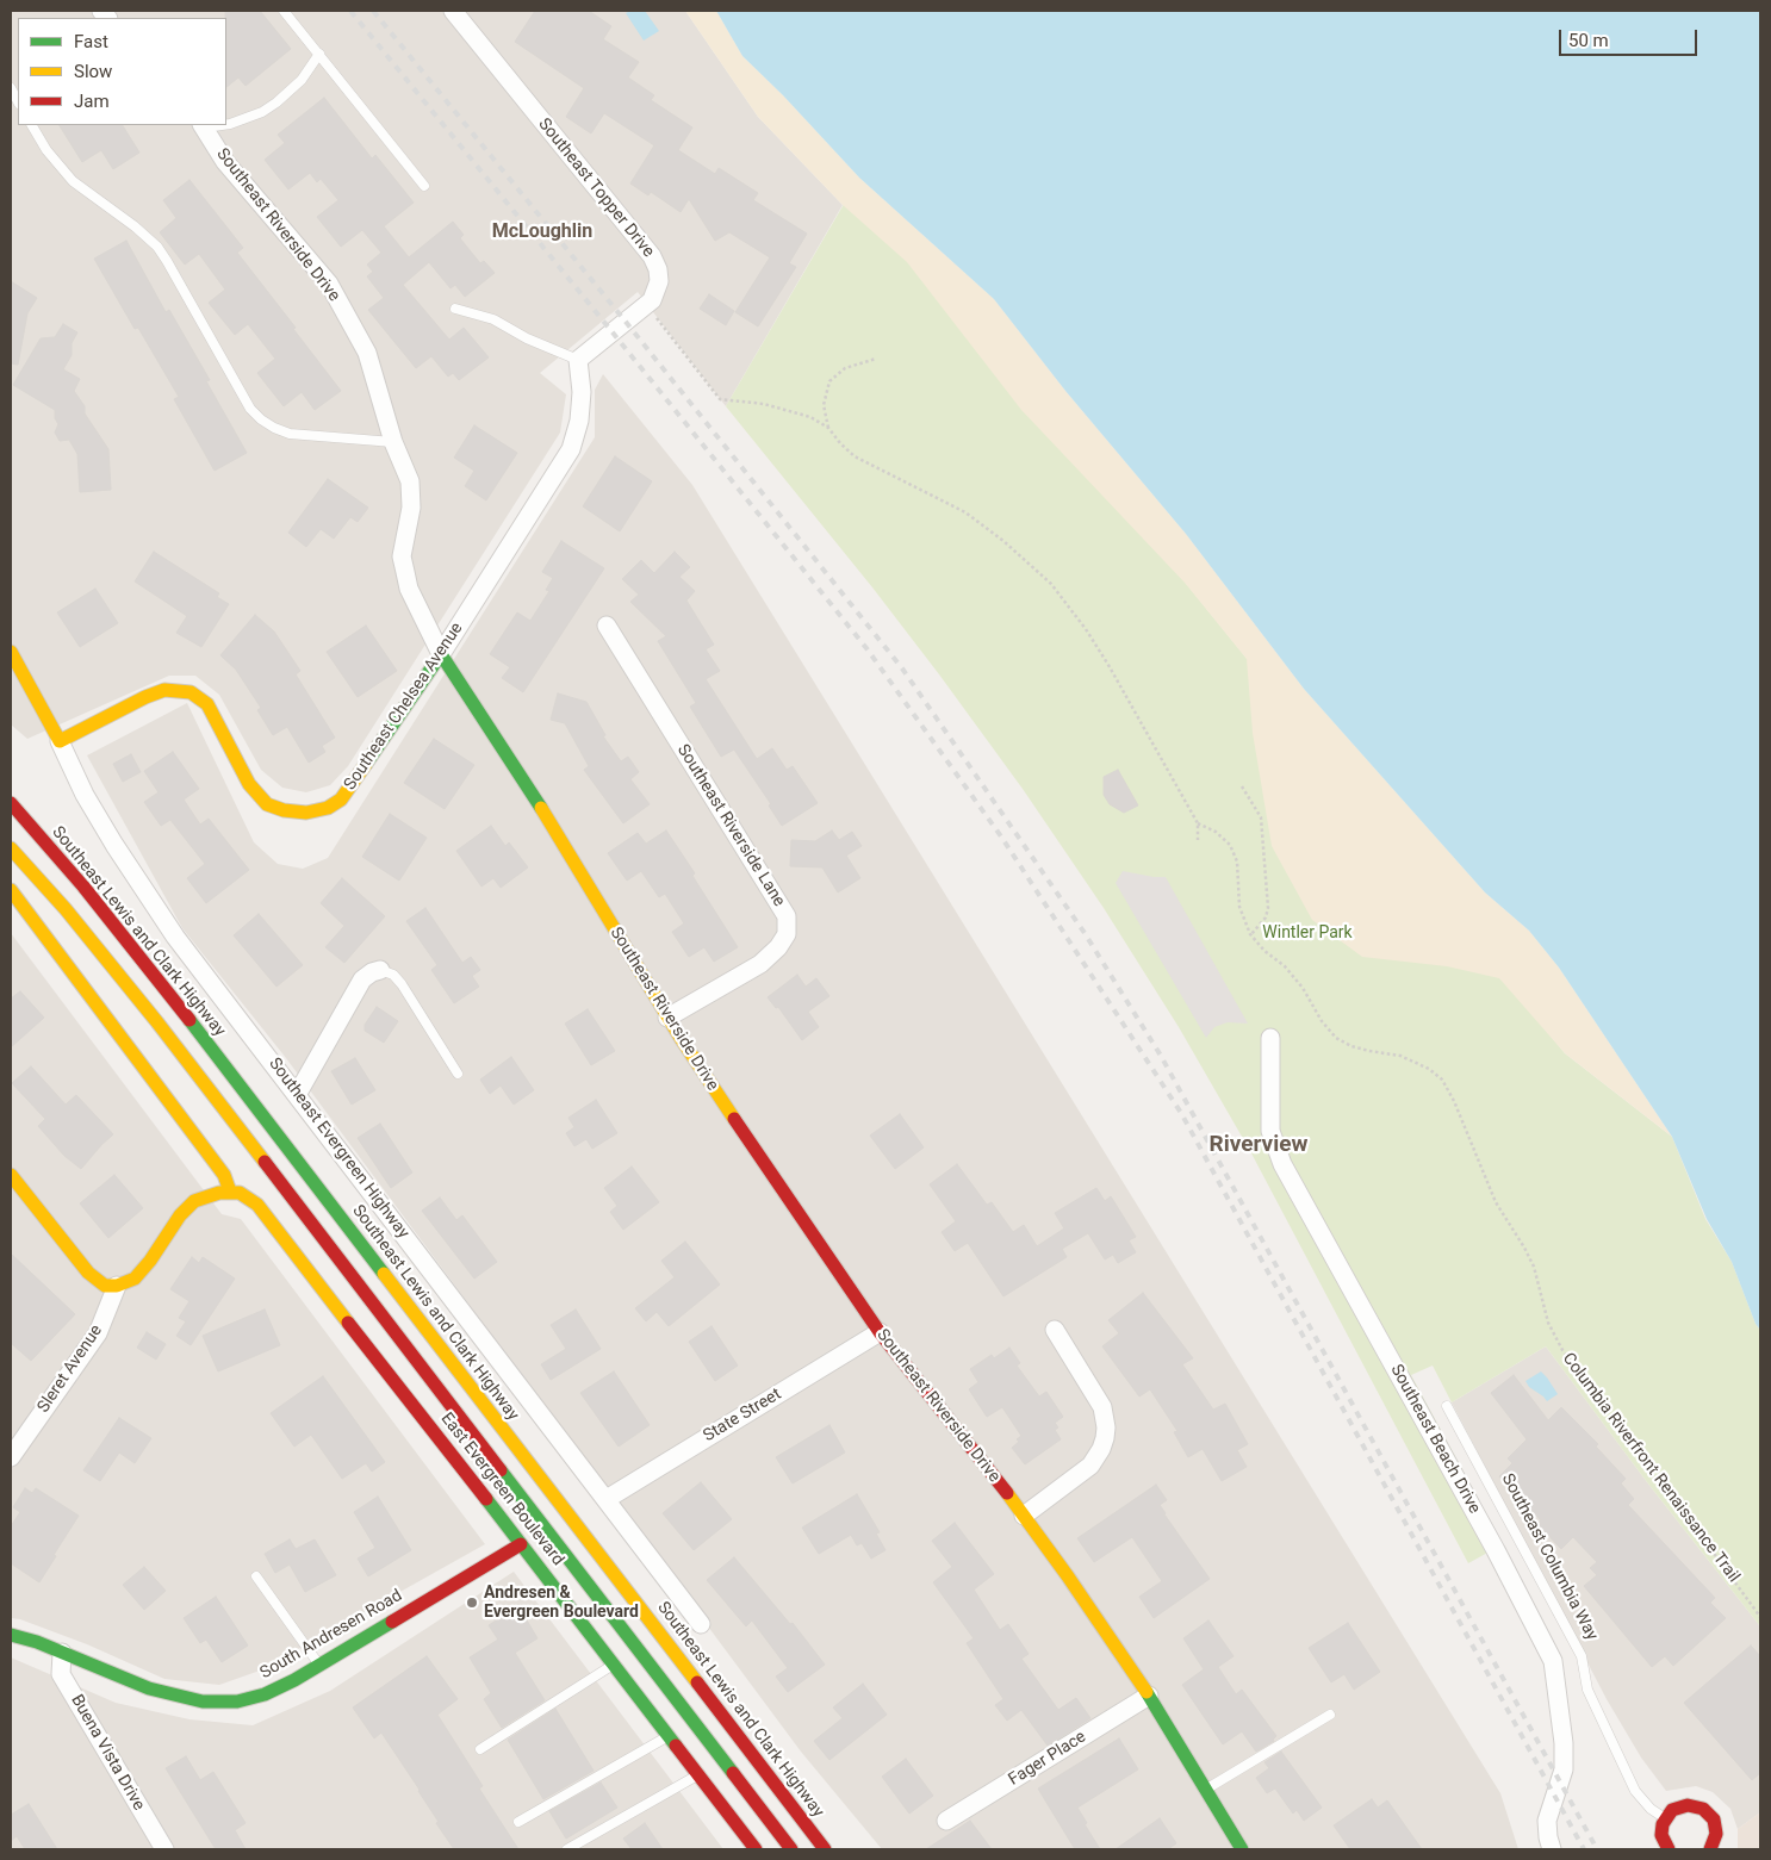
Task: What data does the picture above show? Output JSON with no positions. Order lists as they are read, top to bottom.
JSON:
{
  "streets": {
    "main road": [
      "Southeast Riverside Drive",
      "Southeast Chelsea Avenue",
      "Southeast Lewis and Clark Highway",
      "Southeast Evergreen Highway",
      "East Evergreen Boulevard",
      "South Andresen Road"
    ],
    "street": [
      "Southeast Topper Drive",
      "Southeast Riverside Lane",
      "Sleret Avenue",
      "State Street",
      "Southeast Beach Drive",
      "Buena Vista Drive",
      "Fager Place"
    ],
    "lane": ["Southeast Columbia Way"],
    "path": ["Columbia Riverfront Renaissance Trail"]
  },
  "crossings": [
    ["Southeast Topper Drive", "Southeast Chelsea Avenue"],
    ["Southeast Riverside Drive", "Southeast Chelsea Avenue"],
    ["Southeast Riverside Drive", "Southeast Riverside Lane"],
    ["Southeast Riverside Drive", "State Street"],
    ["Southeast Riverside Drive", "Fager Place"],
    ["Southeast Chelsea Avenue", "Southeast Evergreen Highway"],
    ["Southeast Evergreen Highway", "State Street"],
    ["East Evergreen Boulevard", "South Andresen Road"],
    ["South Andresen Road", "Buena Vista Drive"]
  ],
  "districts": ["McLoughlin", "Riverview"],
  "parks": ["Wintler Park"],
  "places": ["Andresen & Evergreen Boulevard"],
  "legend": ["Fast", "Slow", "Jam"],
  "scale_bar": "50 m"
}
